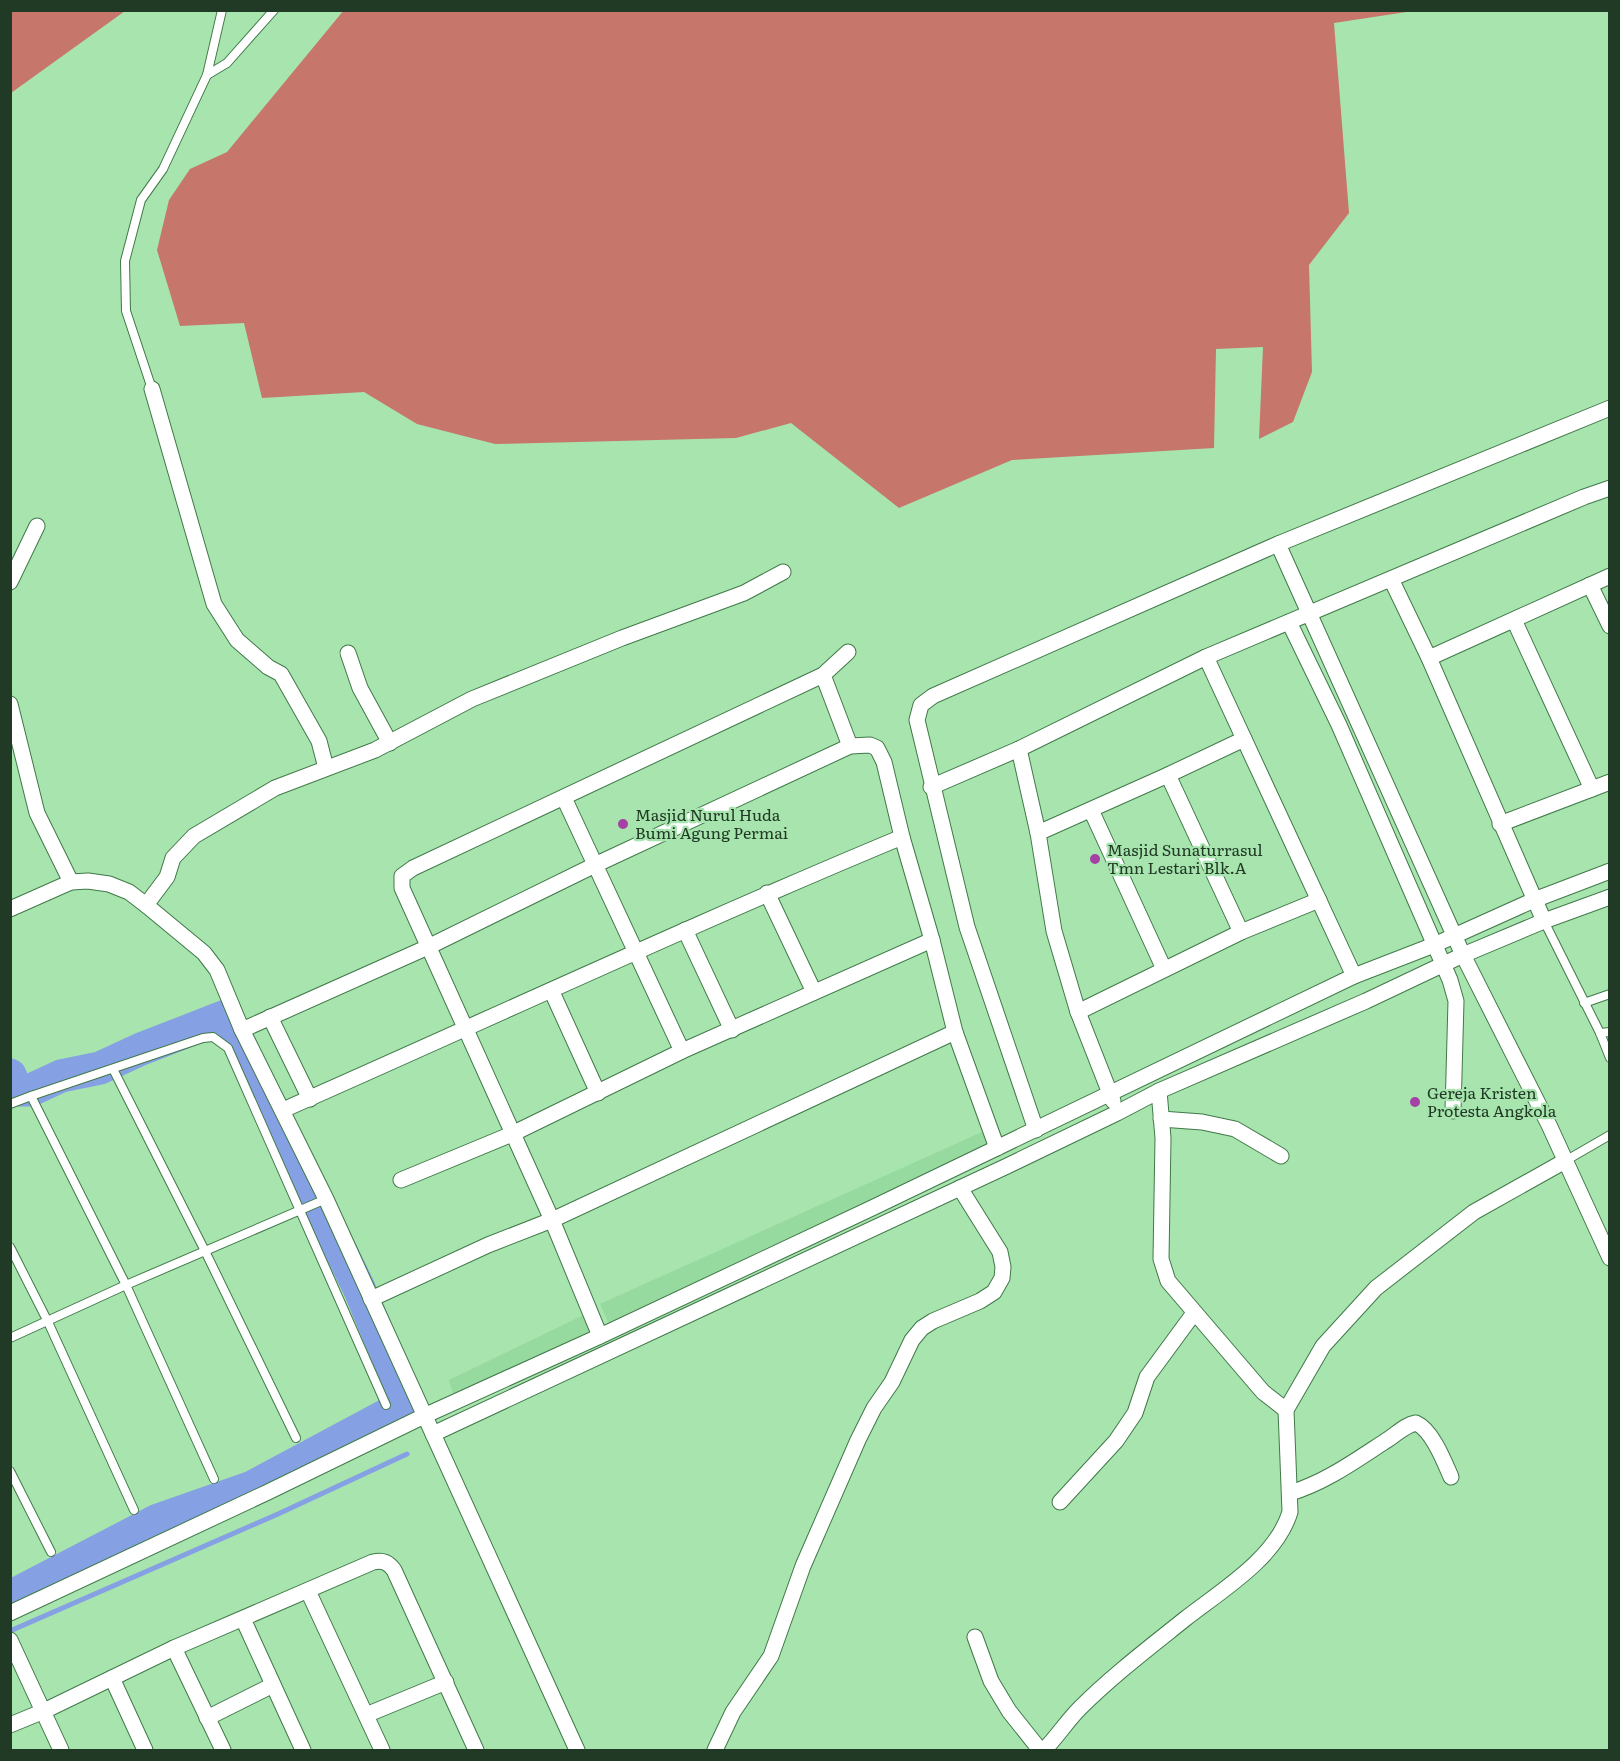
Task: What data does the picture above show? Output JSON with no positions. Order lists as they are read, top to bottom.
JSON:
{
  "places": ["Masjid Nurul Huda Bumi Agung Permai", "Masjid Sunaturrasul Tmn Lestari Blk.A", "Gereja Kristen Protesta Angkola"]
}
